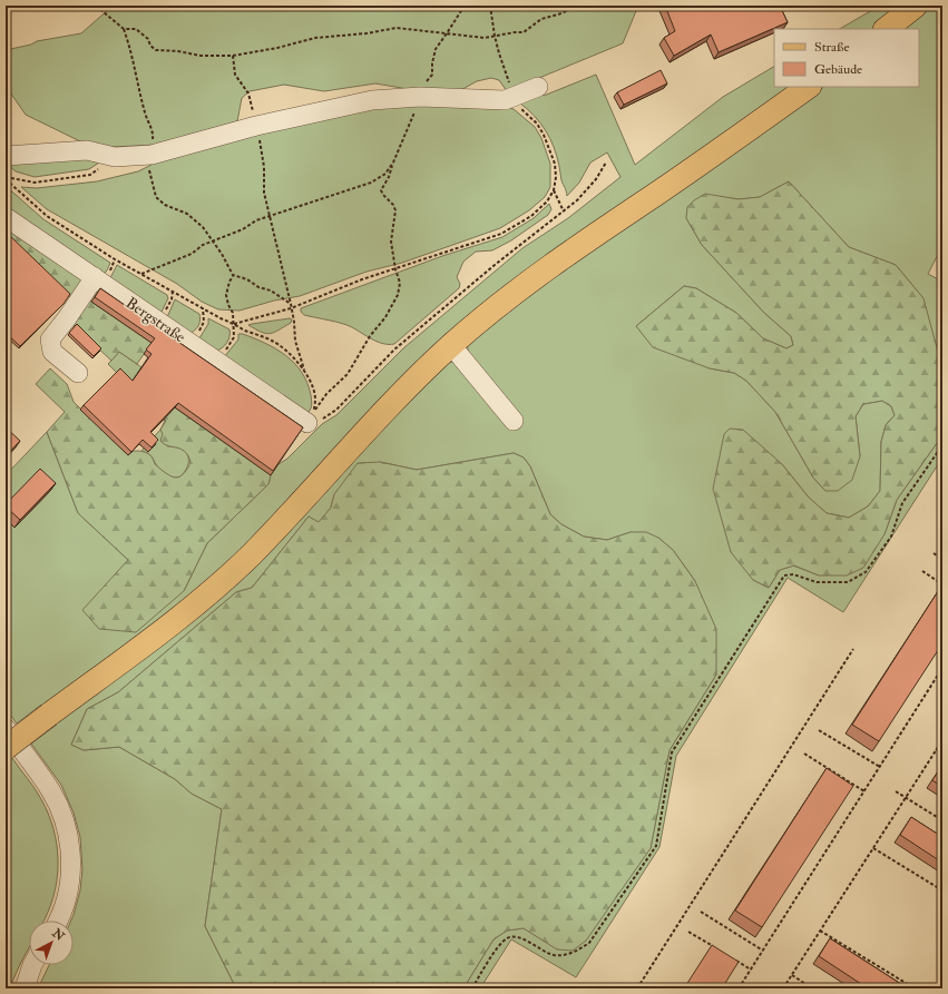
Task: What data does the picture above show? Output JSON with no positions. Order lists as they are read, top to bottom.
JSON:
{
  "streets": {
    "street": ["Bergstraße"]
  },
  "legend": ["Straße", "Gebäude"],
  "north": "top right"
}
